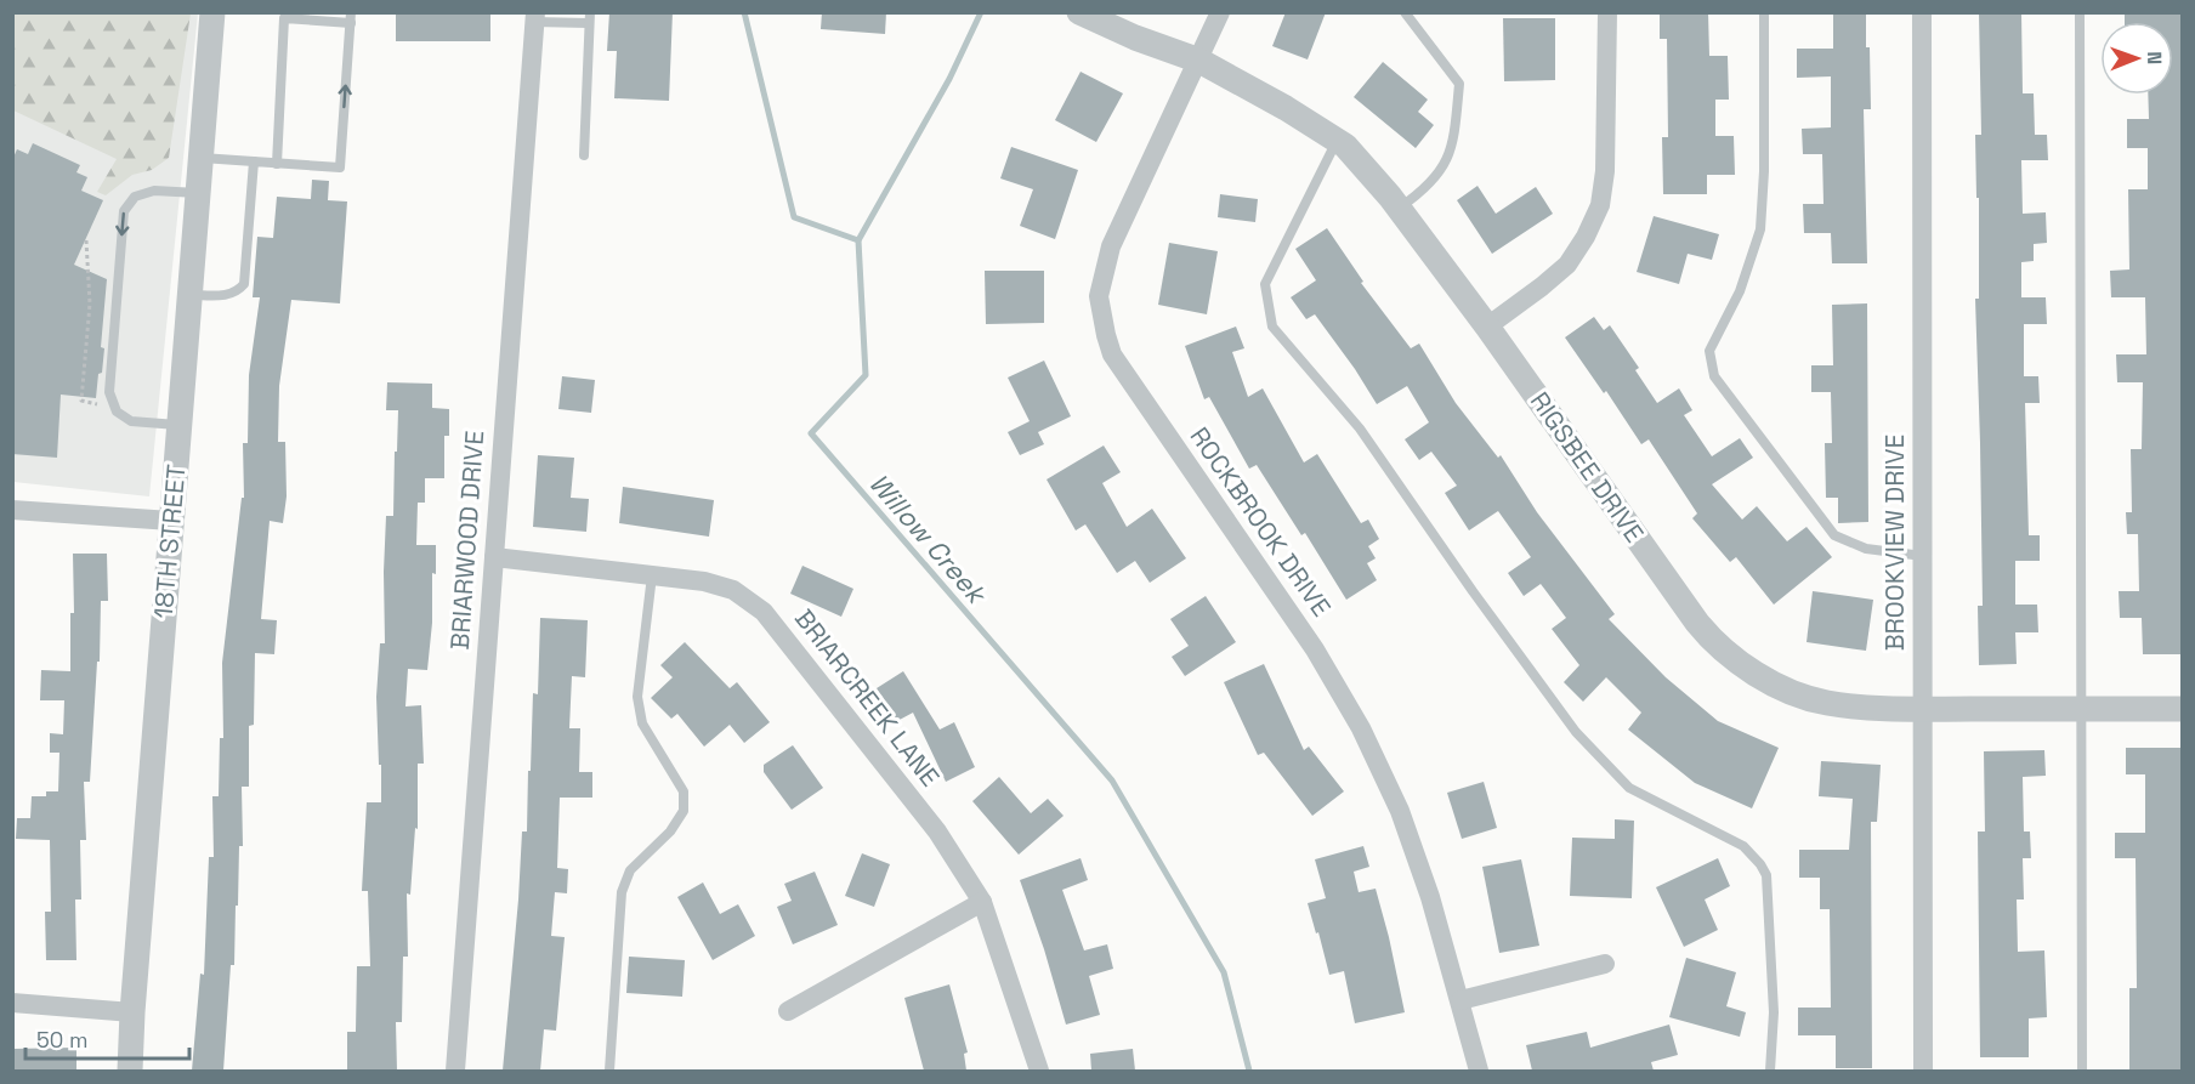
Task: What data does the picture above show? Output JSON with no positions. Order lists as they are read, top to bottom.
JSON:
{
  "streets": {
    "street": [
      "RIGSBEE DRIVE",
      "ROCKBROOK DRIVE",
      "BRIARWOOD DRIVE",
      "18TH STREET",
      "BROOKVIEW DRIVE",
      "BRIARCREEK LANE"
    ]
  },
  "crossings": [
    ["RIGSBEE DRIVE", "ROCKBROOK DRIVE"],
    ["RIGSBEE DRIVE", "BROOKVIEW DRIVE"],
    ["BRIARWOOD DRIVE", "BRIARCREEK LANE"]
  ],
  "water": ["Willow Creek"],
  "scale_bar": "50 m",
  "north": "right"
}
